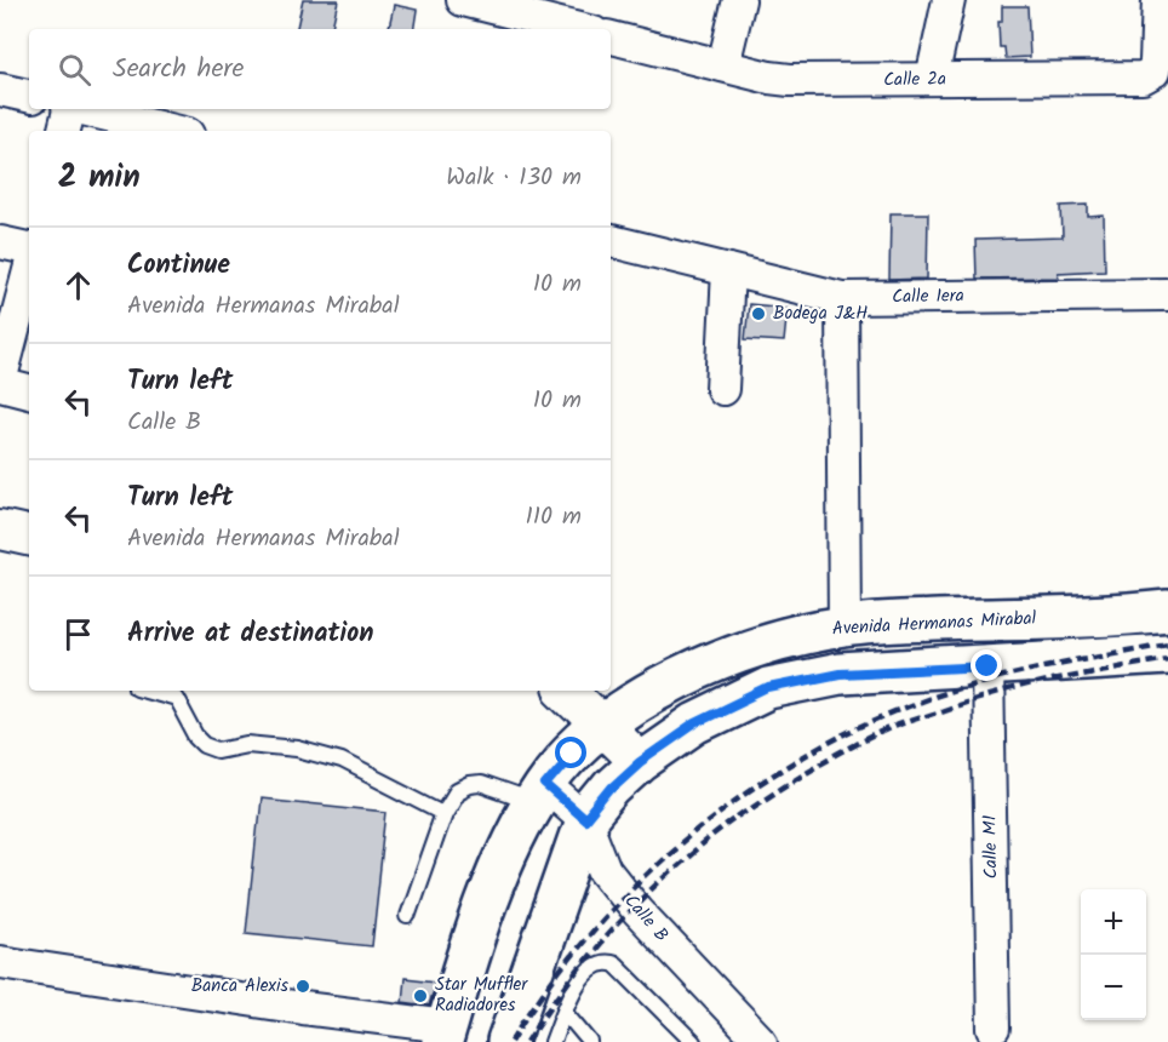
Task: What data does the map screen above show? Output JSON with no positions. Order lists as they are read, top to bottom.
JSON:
{
  "streets": {
    "main road": ["Avenida Hermanas Mirabal"],
    "street": [
      "Calle 2a",
      "Calle 1era",
      "Calle M1",
      "Calle B"
    ]
  },
  "crossings": [
    ["Avenida Hermanas Mirabal", "Calle B"]
  ],
  "places": ["Bodega J&H", "Banca Alexis", "Star Muffler Radiadores"],
  "page": {
    "search": "Search here",
    "heading": ["2 min", "Walk · 130 m"],
    "list": [
      ["Continue", "Avenida Hermanas Mirabal", "10 m"],
      ["Turn left", "Calle B", "10 m"],
      ["Turn left", "Avenida Hermanas Mirabal", "110 m"],
      "Arrive at destination"
    ],
    "map_buttons": ["+", "−"]
  }
}
